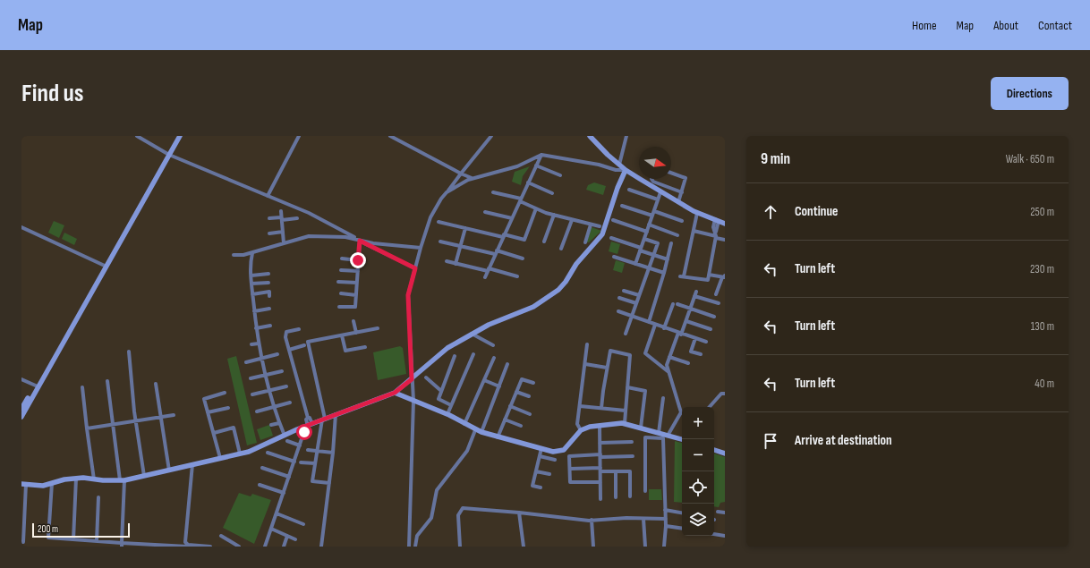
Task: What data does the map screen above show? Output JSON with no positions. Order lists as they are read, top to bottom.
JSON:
{
  "scale_bar": "200 m",
  "north": "right",
  "page": {
    "header": "Map",
    "nav": [
      "Home",
      "Map",
      "About",
      "Contact"
    ],
    "buttons": "Directions",
    "title": "Find us",
    "heading": ["9 min", "Walk · 650 m"],
    "list": [
      ["Continue", "250 m"],
      ["Turn left", "230 m"],
      ["Turn left", "130 m"],
      ["Turn left", "40 m"],
      "Arrive at destination"
    ],
    "map_buttons": ["+", "−"],
    "scale": "200 m"
  }
}
